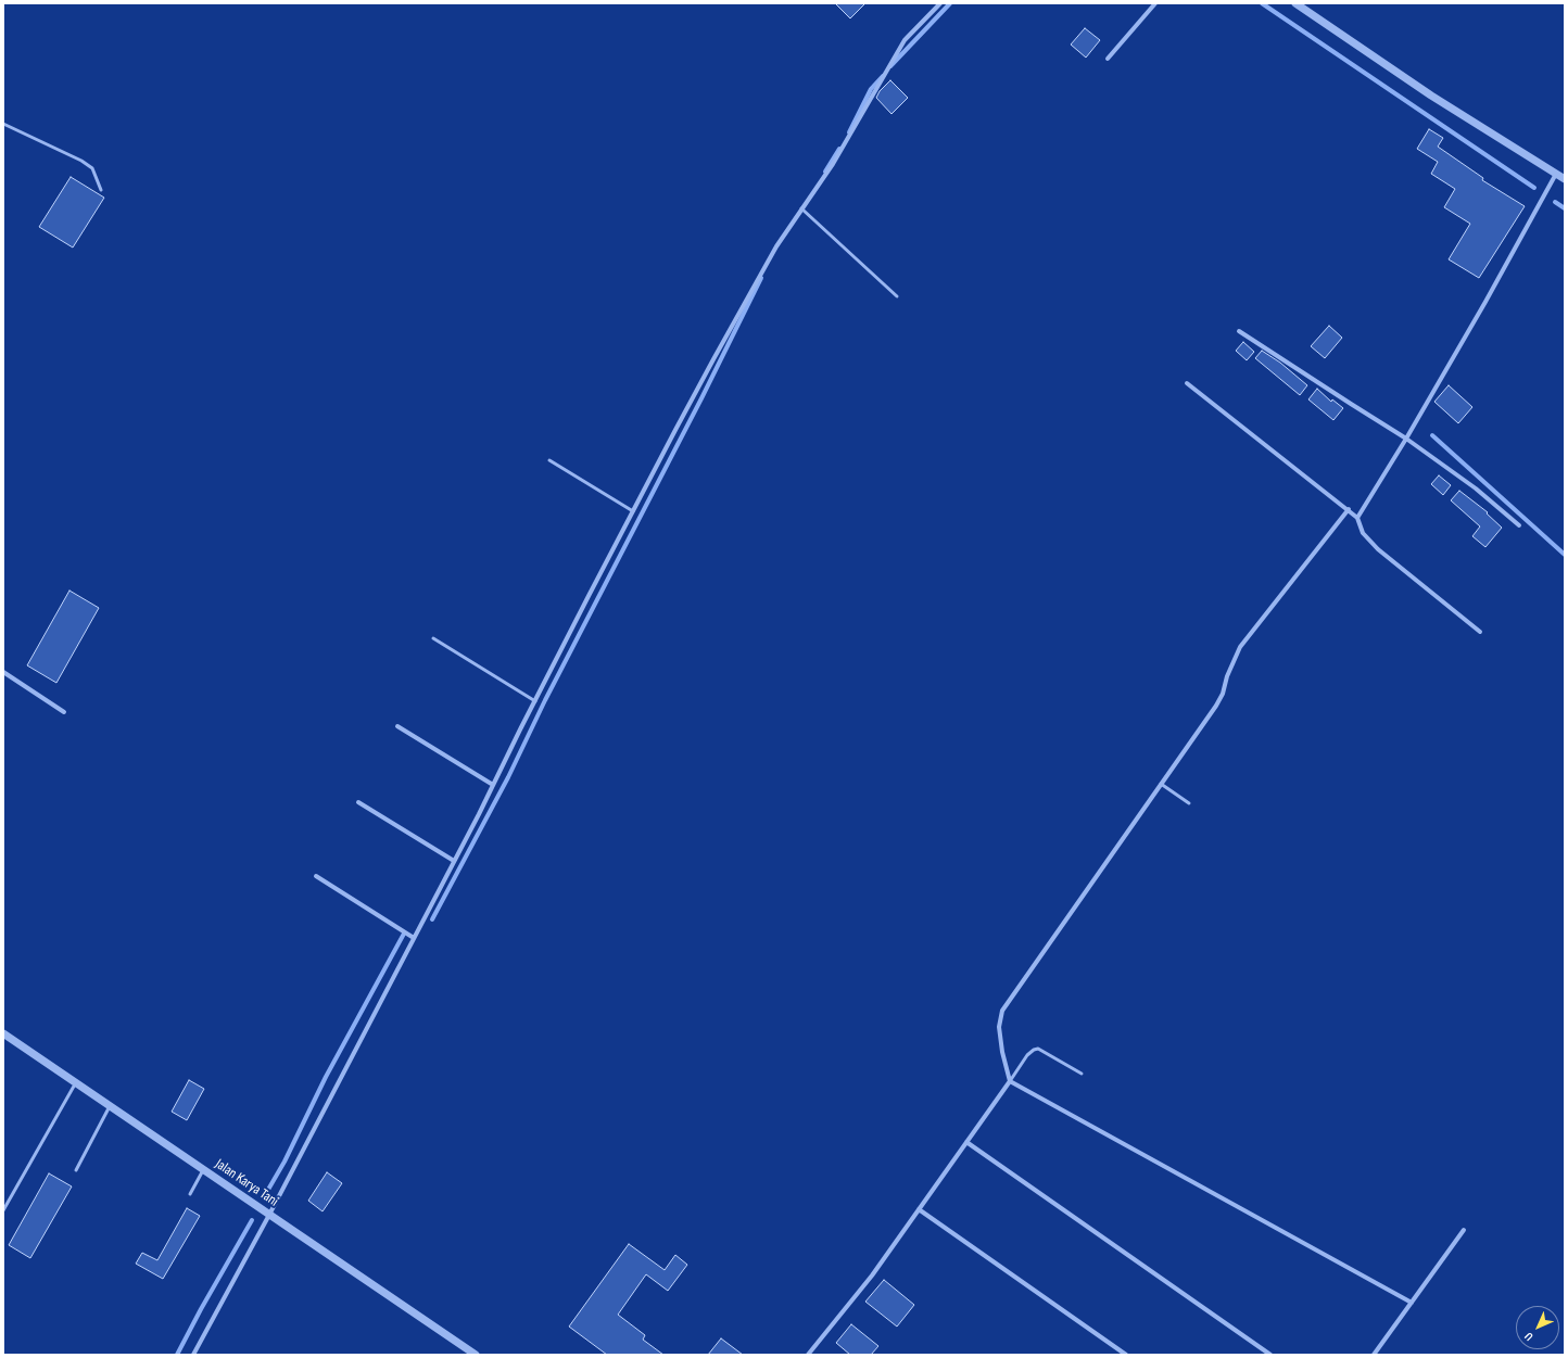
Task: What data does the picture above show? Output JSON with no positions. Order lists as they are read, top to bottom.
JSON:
{
  "streets": {
    "street": ["Jalan Karya Tani"]
  },
  "north": "bottom left"
}
